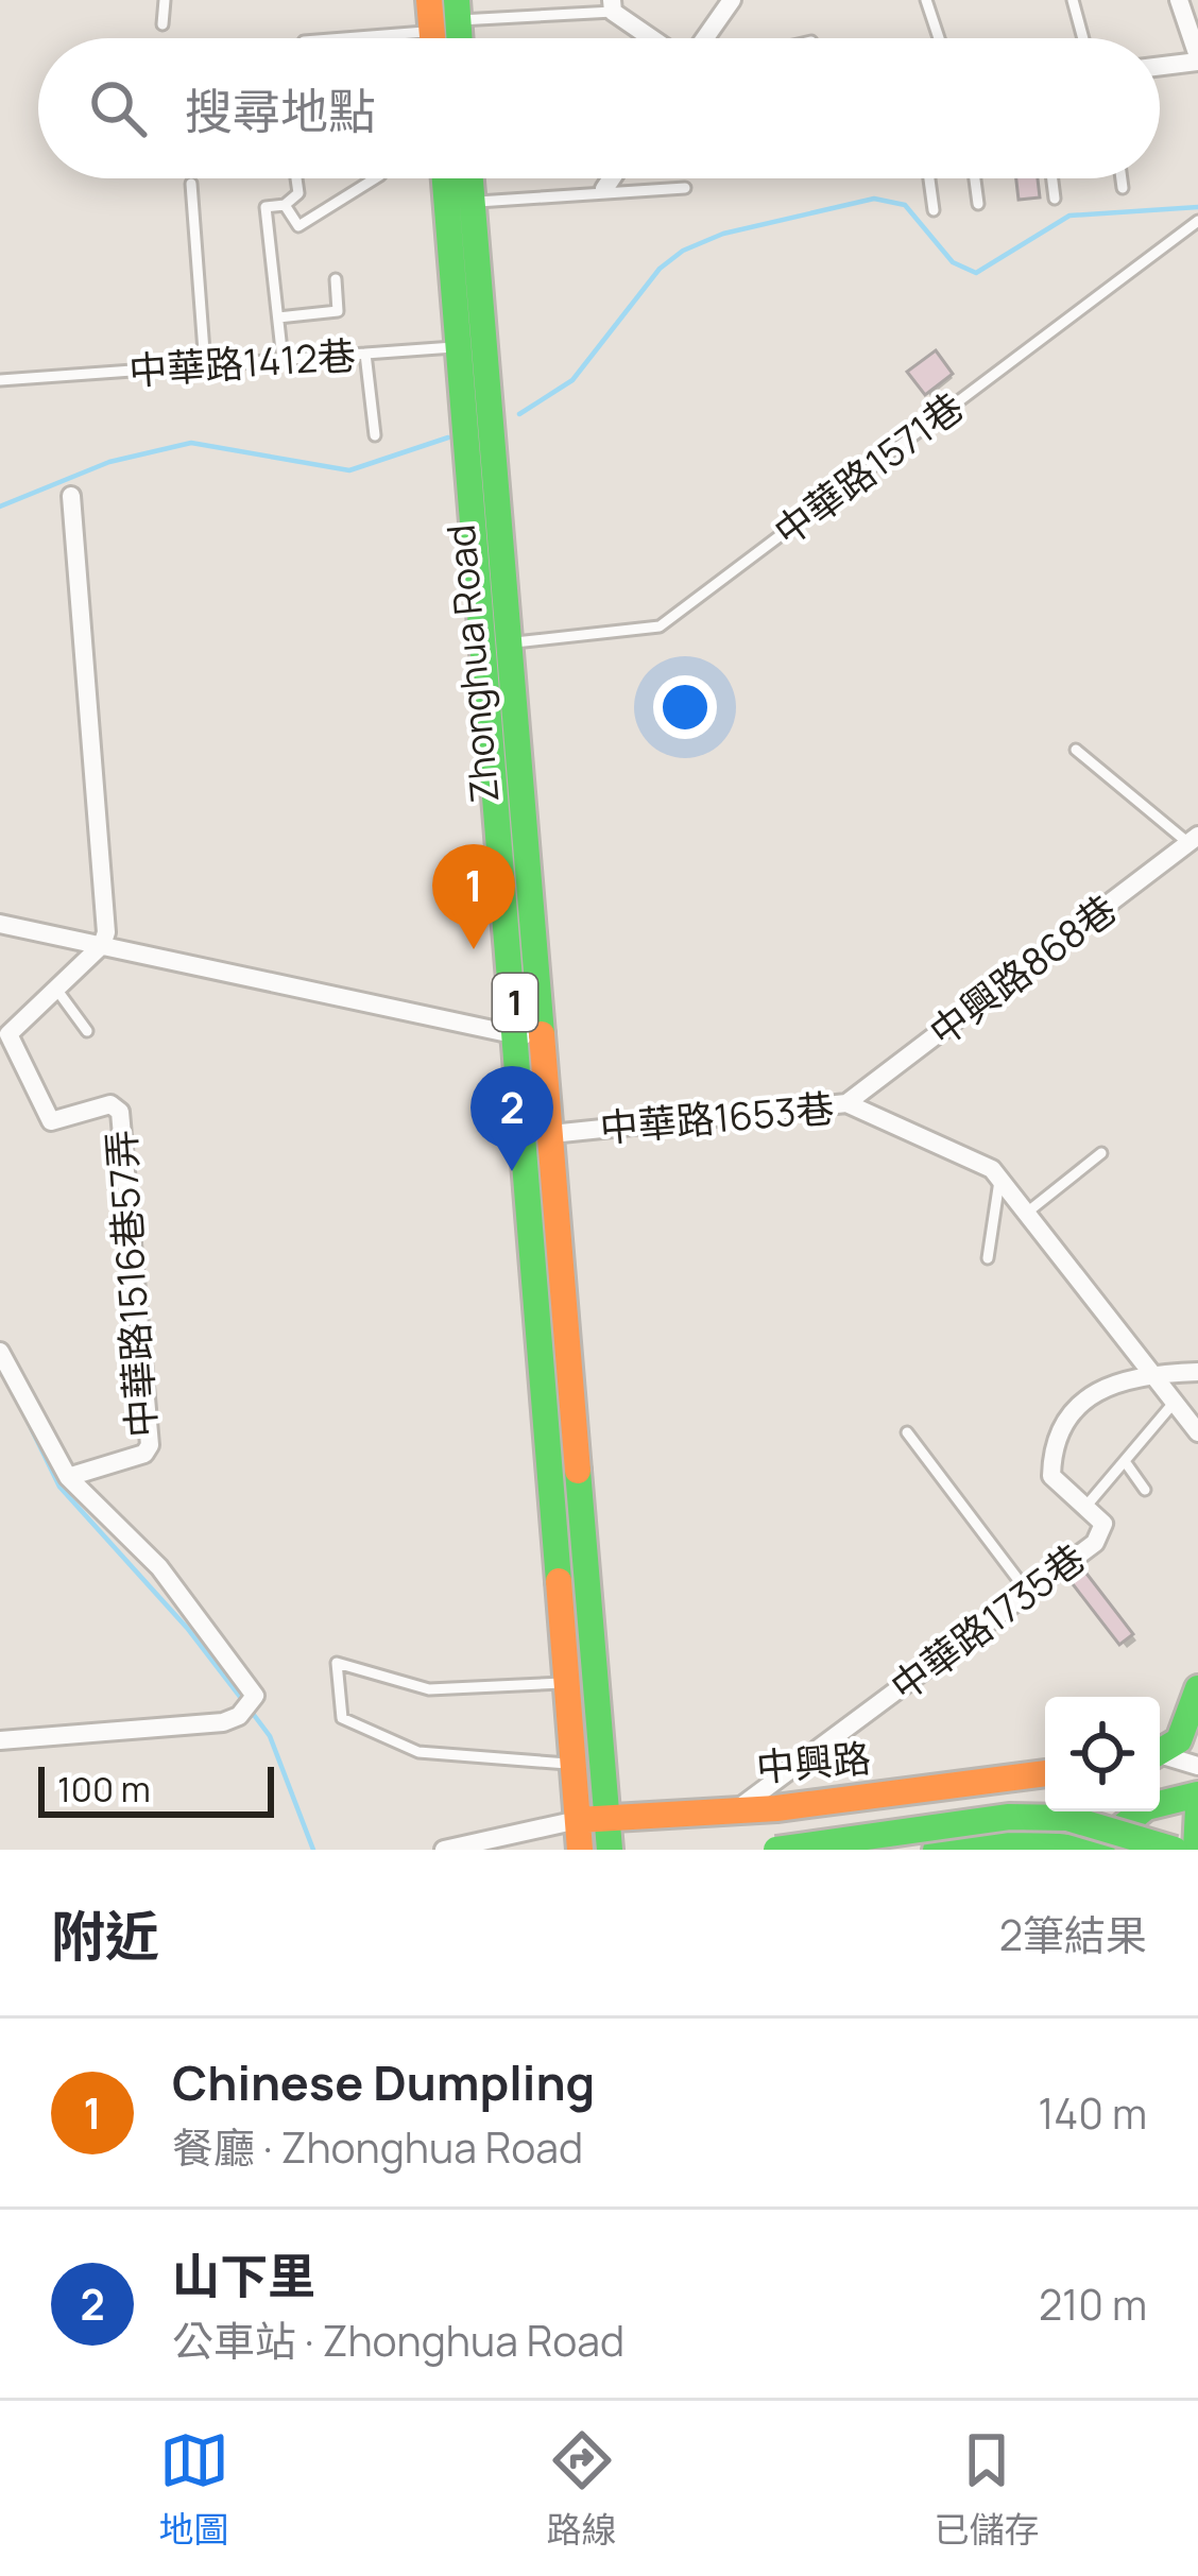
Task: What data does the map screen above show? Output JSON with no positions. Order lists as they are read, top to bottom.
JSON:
{
  "streets": {
    "main road": ["Zhonghua Road", "1", "中興路"],
    "street": [
      "中興路868巷",
      "中華路1653巷",
      "中華路1516巷57弄",
      "中華路1735巷"
    ],
    "lane": ["中華路1412巷", "中華路1571巷"]
  },
  "crossings": [
    ["中華路1412巷", "Zhonghua Road"],
    ["中華路1571巷", "Zhonghua Road"],
    ["Zhonghua Road", "中華路1653巷"],
    ["Zhonghua Road", "中興路"],
    ["中興路868巷", "中華路1653巷"],
    ["中華路1653巷", "中華路1735巷"],
    ["中華路1735巷", "中興路"]
  ],
  "scale_bar": "100 m",
  "page": {
    "search": "搜尋地點",
    "pins": ["1", "2"],
    "scale": "100 m",
    "heading": ["附近", "2筆結果"],
    "list": [
      {
        "mark": "1",
        "name": "Chinese Dumpling",
        "note": "餐廳 · Zhonghua Road",
        "value": "140 m"
      },
      {
        "mark": "2",
        "name": "山下里",
        "note": "公車站 · Zhonghua Road",
        "value": "210 m"
      }
    ],
    "nav": ["地圖", "路線", "已儲存"]
  }
}
